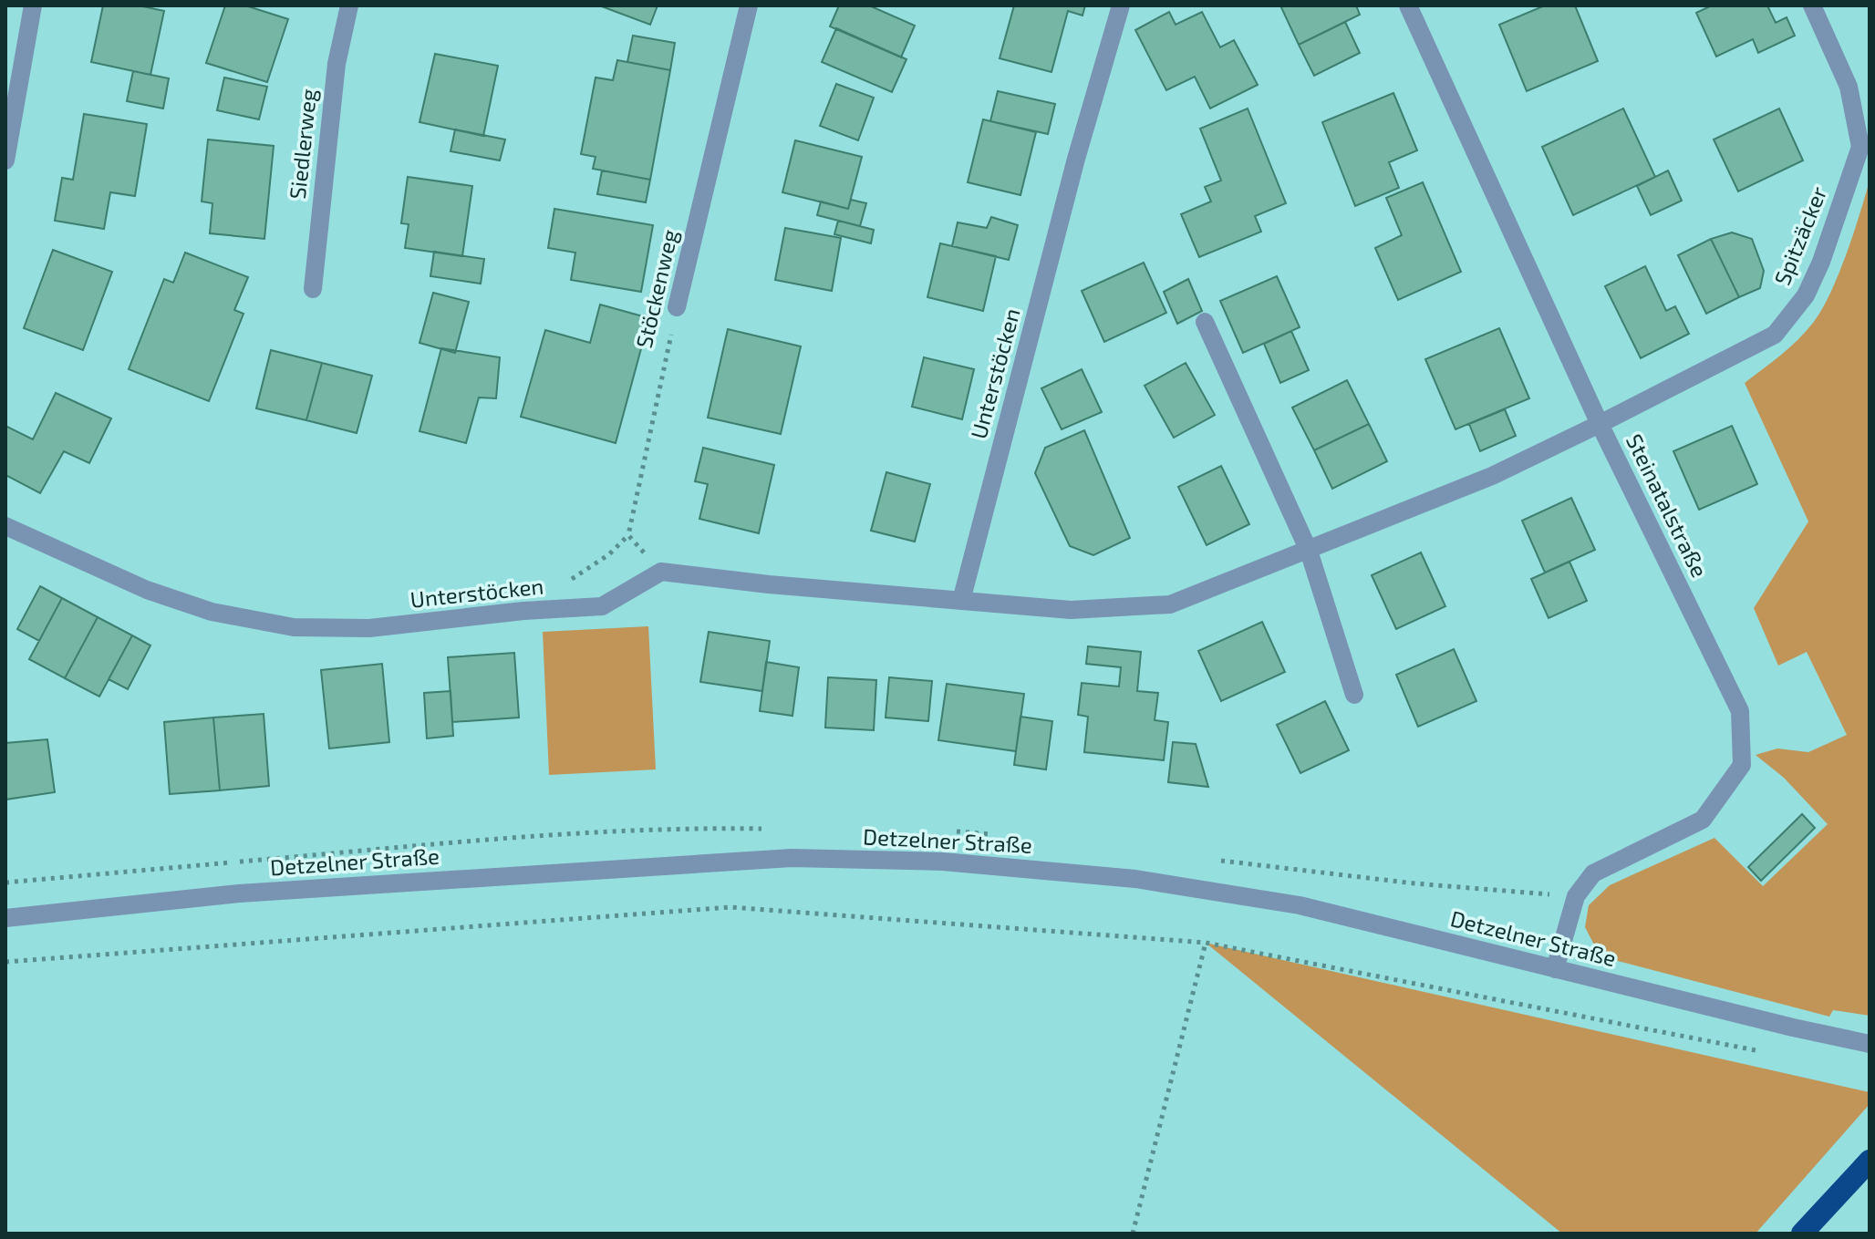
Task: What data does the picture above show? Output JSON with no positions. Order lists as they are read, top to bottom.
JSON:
{
  "streets": {
    "street": [
      "Siedlerweg",
      "Spitzäcker",
      "Stöckenweg",
      "Unterstöcken",
      "Steinatalstraße",
      "Detzelner Straße"
    ]
  },
  "crossings": [
    ["Spitzäcker", "Steinatalstraße"],
    ["Steinatalstraße", "Detzelner Straße"]
  ]
}
